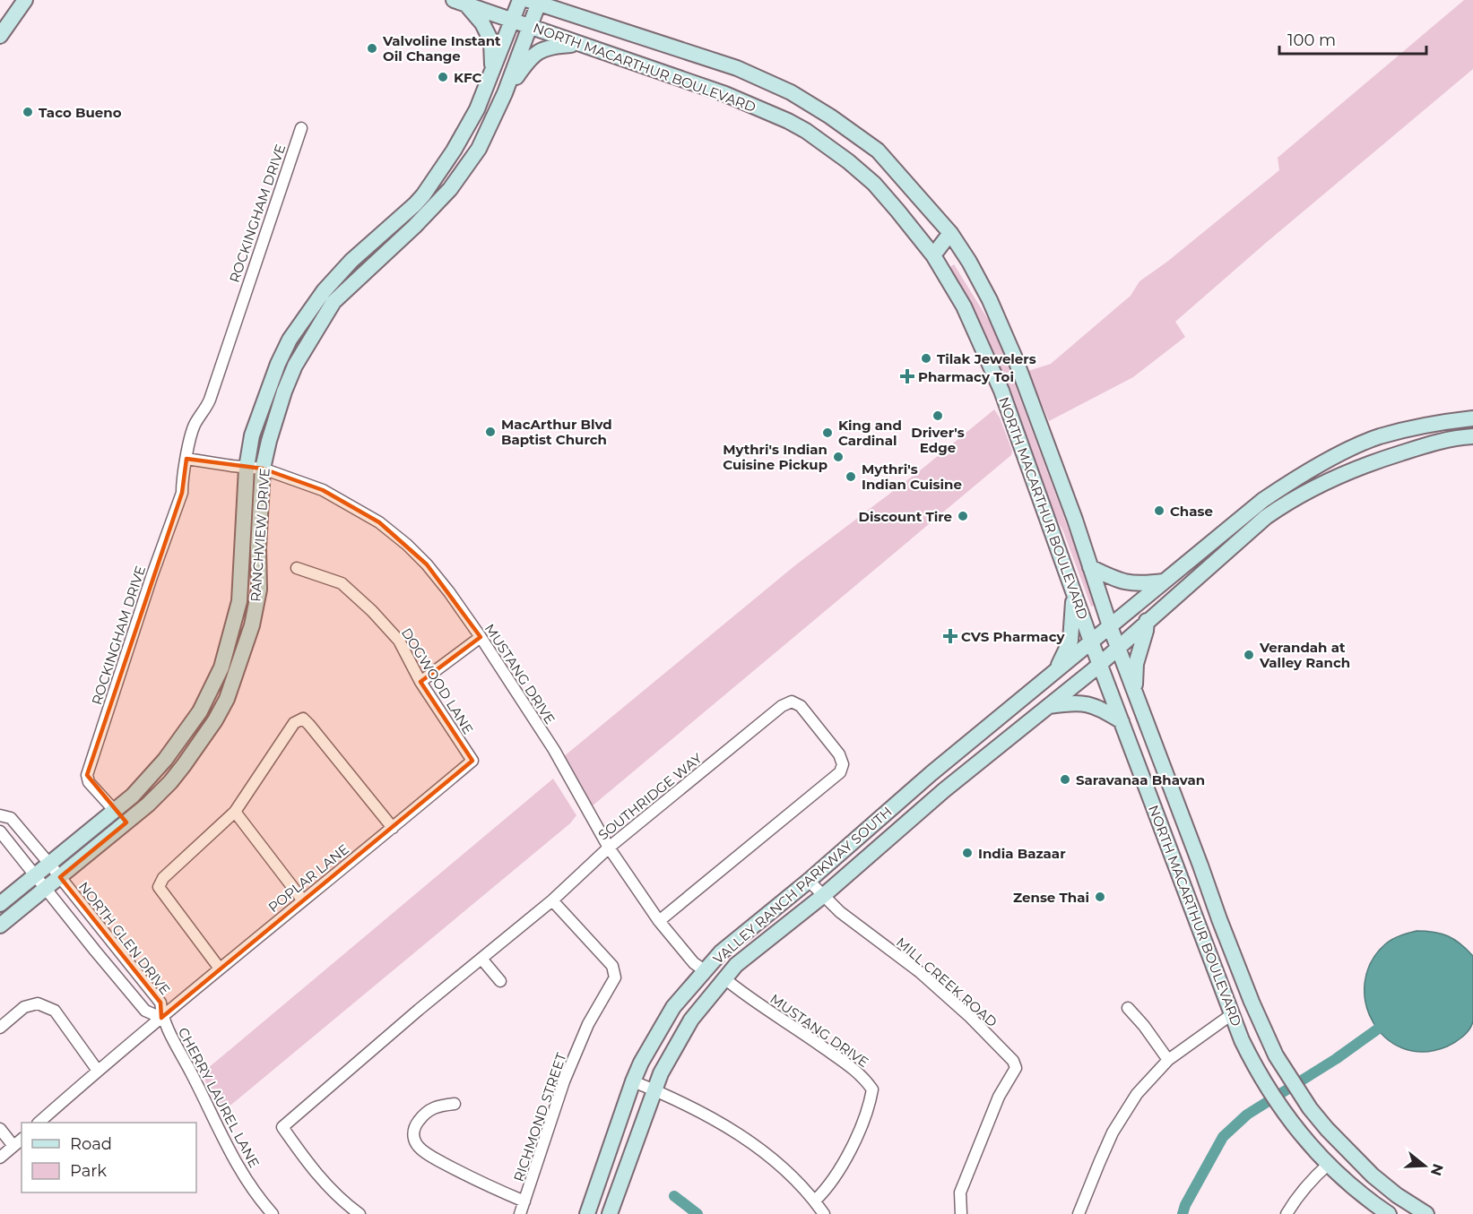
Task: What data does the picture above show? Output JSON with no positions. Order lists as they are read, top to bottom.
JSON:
{
  "streets": {
    "main road": ["NORTH MACARTHUR BOULEVARD", "RANCHVIEW DRIVE", "VALLEY RANCH PARKWAY SOUTH"],
    "street": [
      "ROCKINGHAM DRIVE",
      "MUSTANG DRIVE",
      "DOGWOOD LANE",
      "SOUTHRIDGE WAY",
      "POPLAR LANE",
      "NORTH GLEN DRIVE",
      "MILL CREEK ROAD",
      "CHERRY LAUREL LANE",
      "RICHMOND STREET"
    ]
  },
  "crossings": [
    ["NORTH MACARTHUR BOULEVARD", "RANCHVIEW DRIVE"],
    ["NORTH MACARTHUR BOULEVARD", "VALLEY RANCH PARKWAY SOUTH"],
    ["ROCKINGHAM DRIVE", "RANCHVIEW DRIVE"],
    ["RANCHVIEW DRIVE", "MUSTANG DRIVE"],
    ["RANCHVIEW DRIVE", "NORTH GLEN DRIVE"],
    ["MUSTANG DRIVE", "SOUTHRIDGE WAY"],
    ["MUSTANG DRIVE", "VALLEY RANCH PARKWAY SOUTH"],
    ["DOGWOOD LANE", "POPLAR LANE"],
    ["SOUTHRIDGE WAY", "RICHMOND STREET"],
    ["POPLAR LANE", "NORTH GLEN DRIVE"],
    ["POPLAR LANE", "CHERRY LAUREL LANE"],
    ["VALLEY RANCH PARKWAY SOUTH", "MILL CREEK ROAD"],
    ["NORTH GLEN DRIVE", "CHERRY LAUREL LANE"]
  ],
  "places": {
    "other": [
      "Valvoline Instant Oil Change",
      "KFC",
      "Taco Bueno",
      "Tilak Jewelers",
      "Driver's Edge",
      "MacArthur Blvd Baptist Church",
      "King and Cardinal",
      "Mythri's Indian Cuisine Pickup",
      "Mythri's Indian Cuisine",
      "Chase",
      "Discount Tire",
      "Verandah at Valley Ranch",
      "Saravanaa Bhavan",
      "India Bazaar",
      "Zense Thai"
    ],
    "health": ["Pharmacy Toi", "CVS Pharmacy"]
  },
  "legend": ["Road", "Park"],
  "scale_bar": "100 m",
  "north": "right"
}
